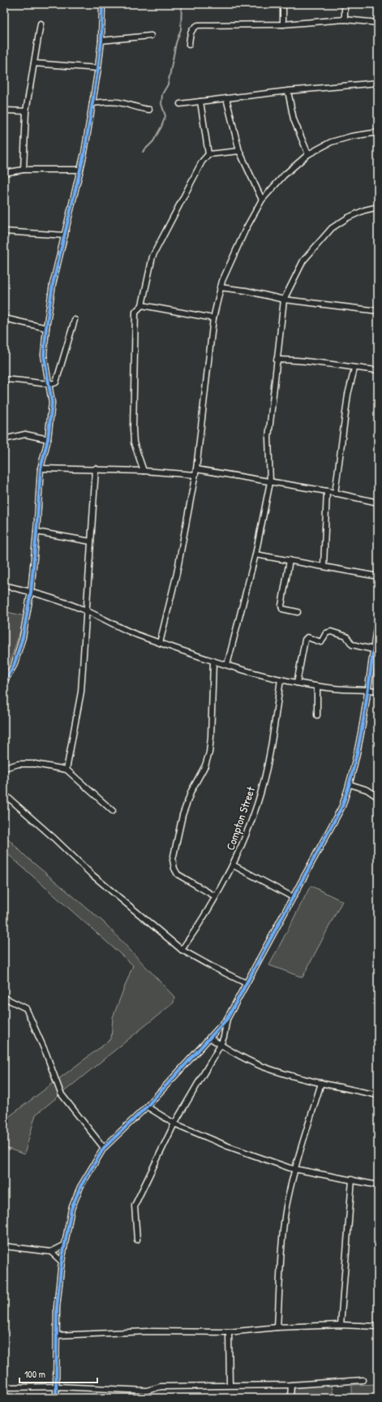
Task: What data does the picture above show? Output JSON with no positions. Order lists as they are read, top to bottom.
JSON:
{
  "streets": {
    "street": ["Compton Street"]
  },
  "scale_bar": "100 m"
}
